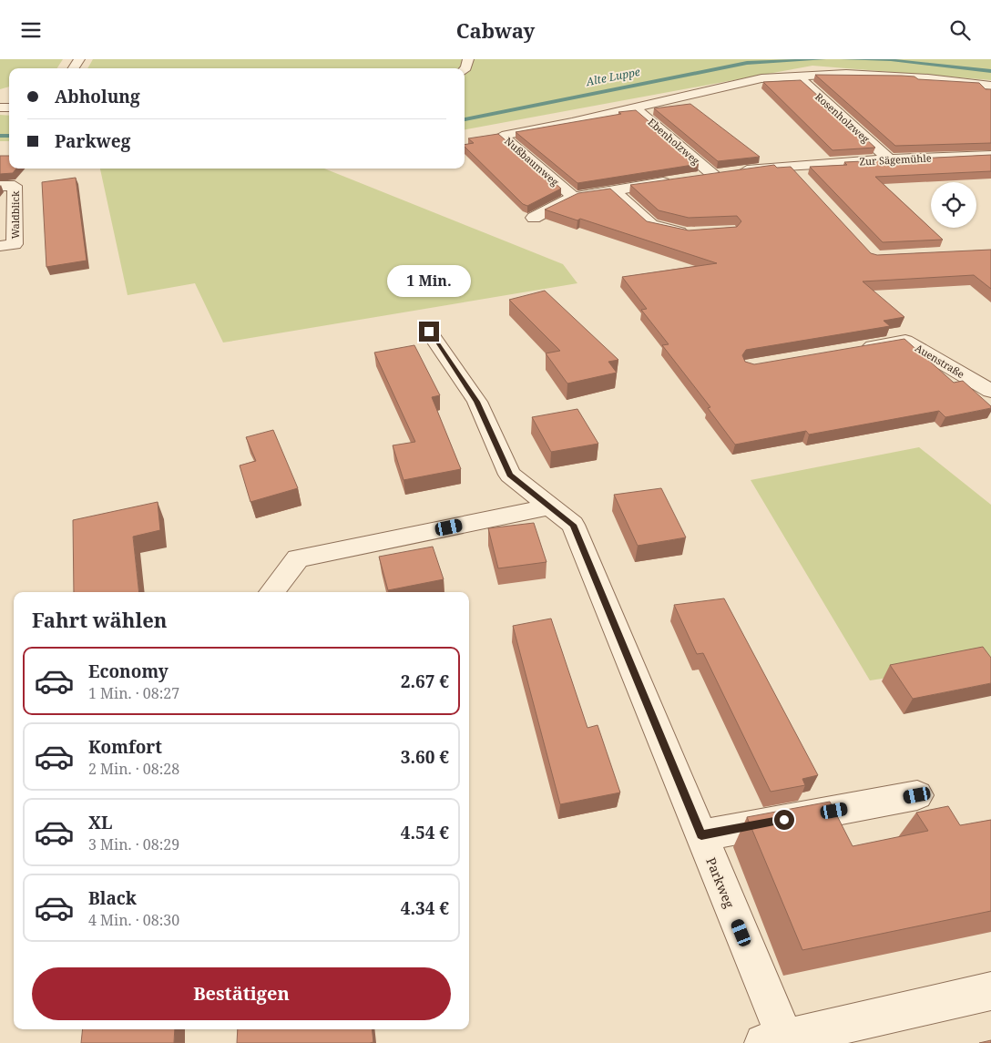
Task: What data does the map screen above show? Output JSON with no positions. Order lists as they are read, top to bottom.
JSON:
{
  "streets": {
    "street": [
      "Rosenholzweg",
      "Ebenholzweg",
      "Zur Sägemühle",
      "Nußbaumweg",
      "Waldblick",
      "Auenstraße",
      "Parkweg"
    ]
  },
  "crossings": [
    ["Rosenholzweg", "Ebenholzweg"],
    ["Rosenholzweg", "Zur Sägemühle"],
    ["Ebenholzweg", "Zur Sägemühle"],
    ["Ebenholzweg", "Nußbaumweg"]
  ],
  "water": ["Alte Luppe"],
  "page": {
    "header": "Cabway",
    "banner": ["Abholung", "Parkweg"],
    "bubble": "1 Min.",
    "heading": "Fahrt wählen",
    "list": [
      {
        "name": "Economy",
        "note": "1 Min. · 08:27",
        "value": "2.67 €"
      },
      {
        "name": "Komfort",
        "note": "2 Min. · 08:28",
        "value": "3.60 €"
      },
      {
        "name": "XL",
        "note": "3 Min. · 08:29",
        "value": "4.54 €"
      },
      {
        "name": "Black",
        "note": "4 Min. · 08:30",
        "value": "4.34 €"
      }
    ],
    "buttons": "Bestätigen"
  }
}
